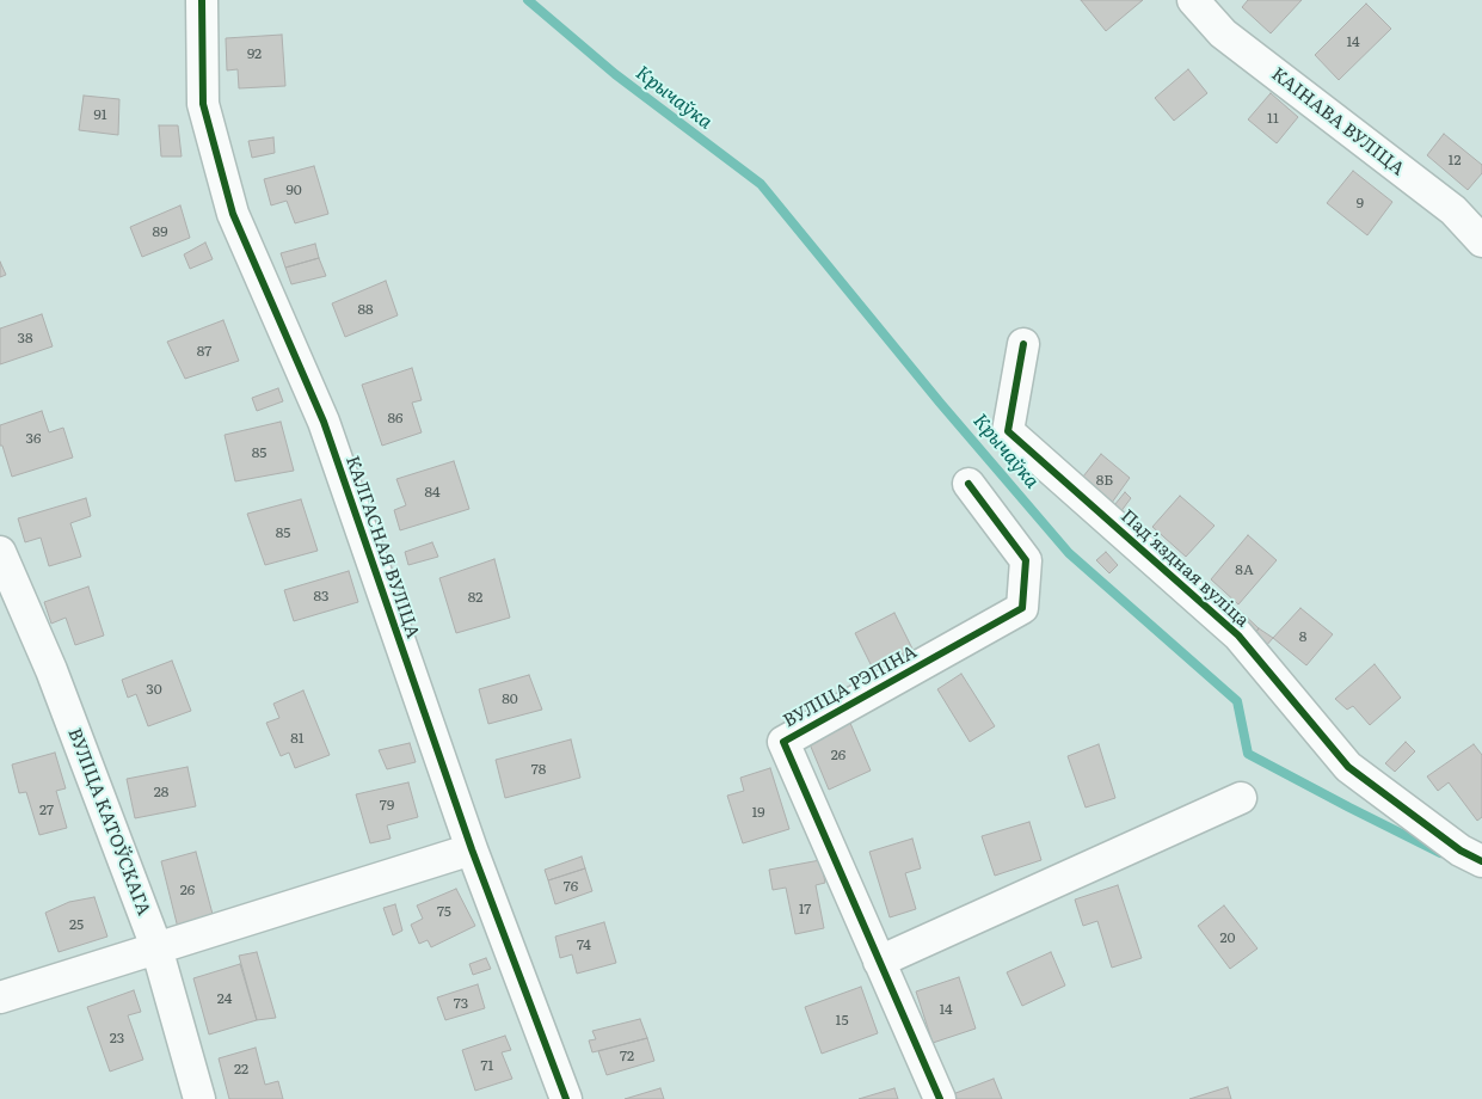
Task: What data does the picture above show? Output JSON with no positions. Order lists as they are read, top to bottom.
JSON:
{
  "streets": {
    "street": [
      "КАІНАВА ВУЛІЦА",
      "КАЛГАСНАЯ ВУЛІЦА",
      "Падʼяздная вуліца",
      "ВУЛІЦА РЭПІНА",
      "ВУЛІЦА КАТОЎСКАГА"
    ]
  },
  "water": ["Крычаўка"],
  "house_numbers": [
    "14",
    "92",
    "91",
    "11",
    "12",
    "90",
    "9",
    "89",
    "88",
    "38",
    "87",
    "86",
    "36",
    "85",
    "8Б",
    "84",
    "85",
    "8А",
    "83",
    "82",
    "8",
    "30",
    "80",
    "81",
    "26",
    "78",
    "28",
    "79",
    "27",
    "19",
    "76",
    "26",
    "17",
    "75",
    "25",
    "20",
    "74",
    "24",
    "73",
    "14",
    "15",
    "23",
    "72",
    "71",
    "22"
  ]
}
